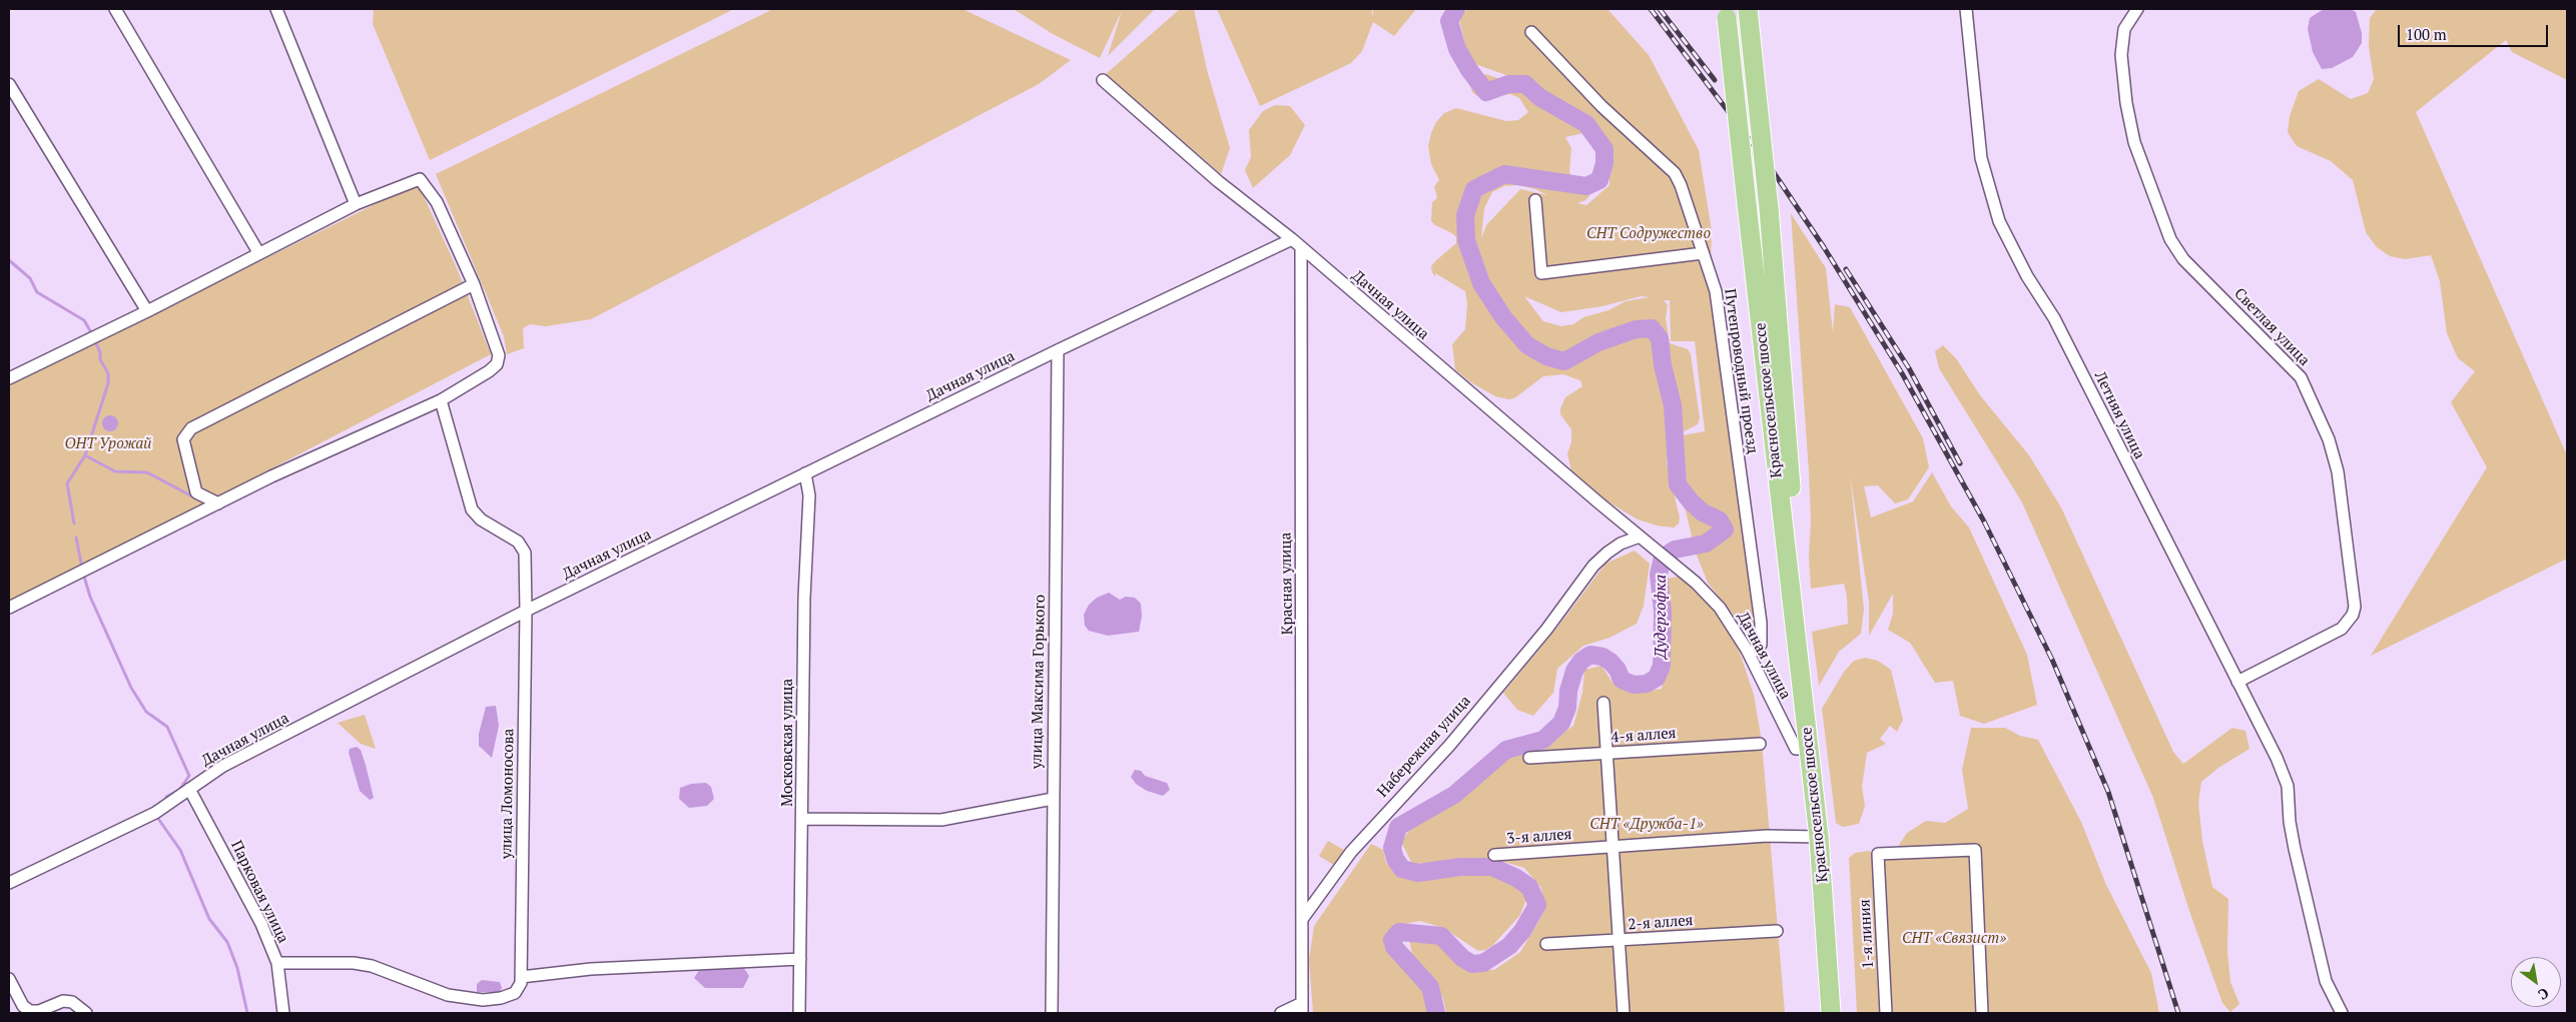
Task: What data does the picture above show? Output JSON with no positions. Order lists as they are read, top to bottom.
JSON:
{
  "streets": {
    "highway": ["Красносельское шоссе"],
    "street": [
      "Дачная улица",
      "Светлая улица",
      "Путепроводный проезд",
      "Летняя улица",
      "Красная улица",
      "улица Максима Горького",
      "4-я аллея",
      "Московская улица",
      "Набережная улица",
      "улица Ломоносова",
      "3-я аллея",
      "Парковая улица",
      "2-я аллея",
      "1-я линия"
    ]
  },
  "crossings": [
    ["Дачная улица", "Путепроводный проезд"],
    ["Дачная улица", "Красносельское шоссе"],
    ["Дачная улица", "Красная улица"],
    ["Дачная улица", "улица Максима Горького"],
    ["Дачная улица", "Московская улица"],
    ["Дачная улица", "Набережная улица"],
    ["Дачная улица", "улица Ломоносова"],
    ["Дачная улица", "Парковая улица"],
    ["Светлая улица", "Летняя улица"],
    ["Красносельское шоссе", "3-я аллея"],
    ["Красная улица", "Набережная улица"]
  ],
  "water": ["Дудергофка"],
  "parks": [
    "СНТ Содружество",
    "ОНТ Урожай",
    "СНТ «Дружба-1»",
    "СНТ «Связист»"
  ],
  "scale_bar": "100 m",
  "north": "bottom right"
}
